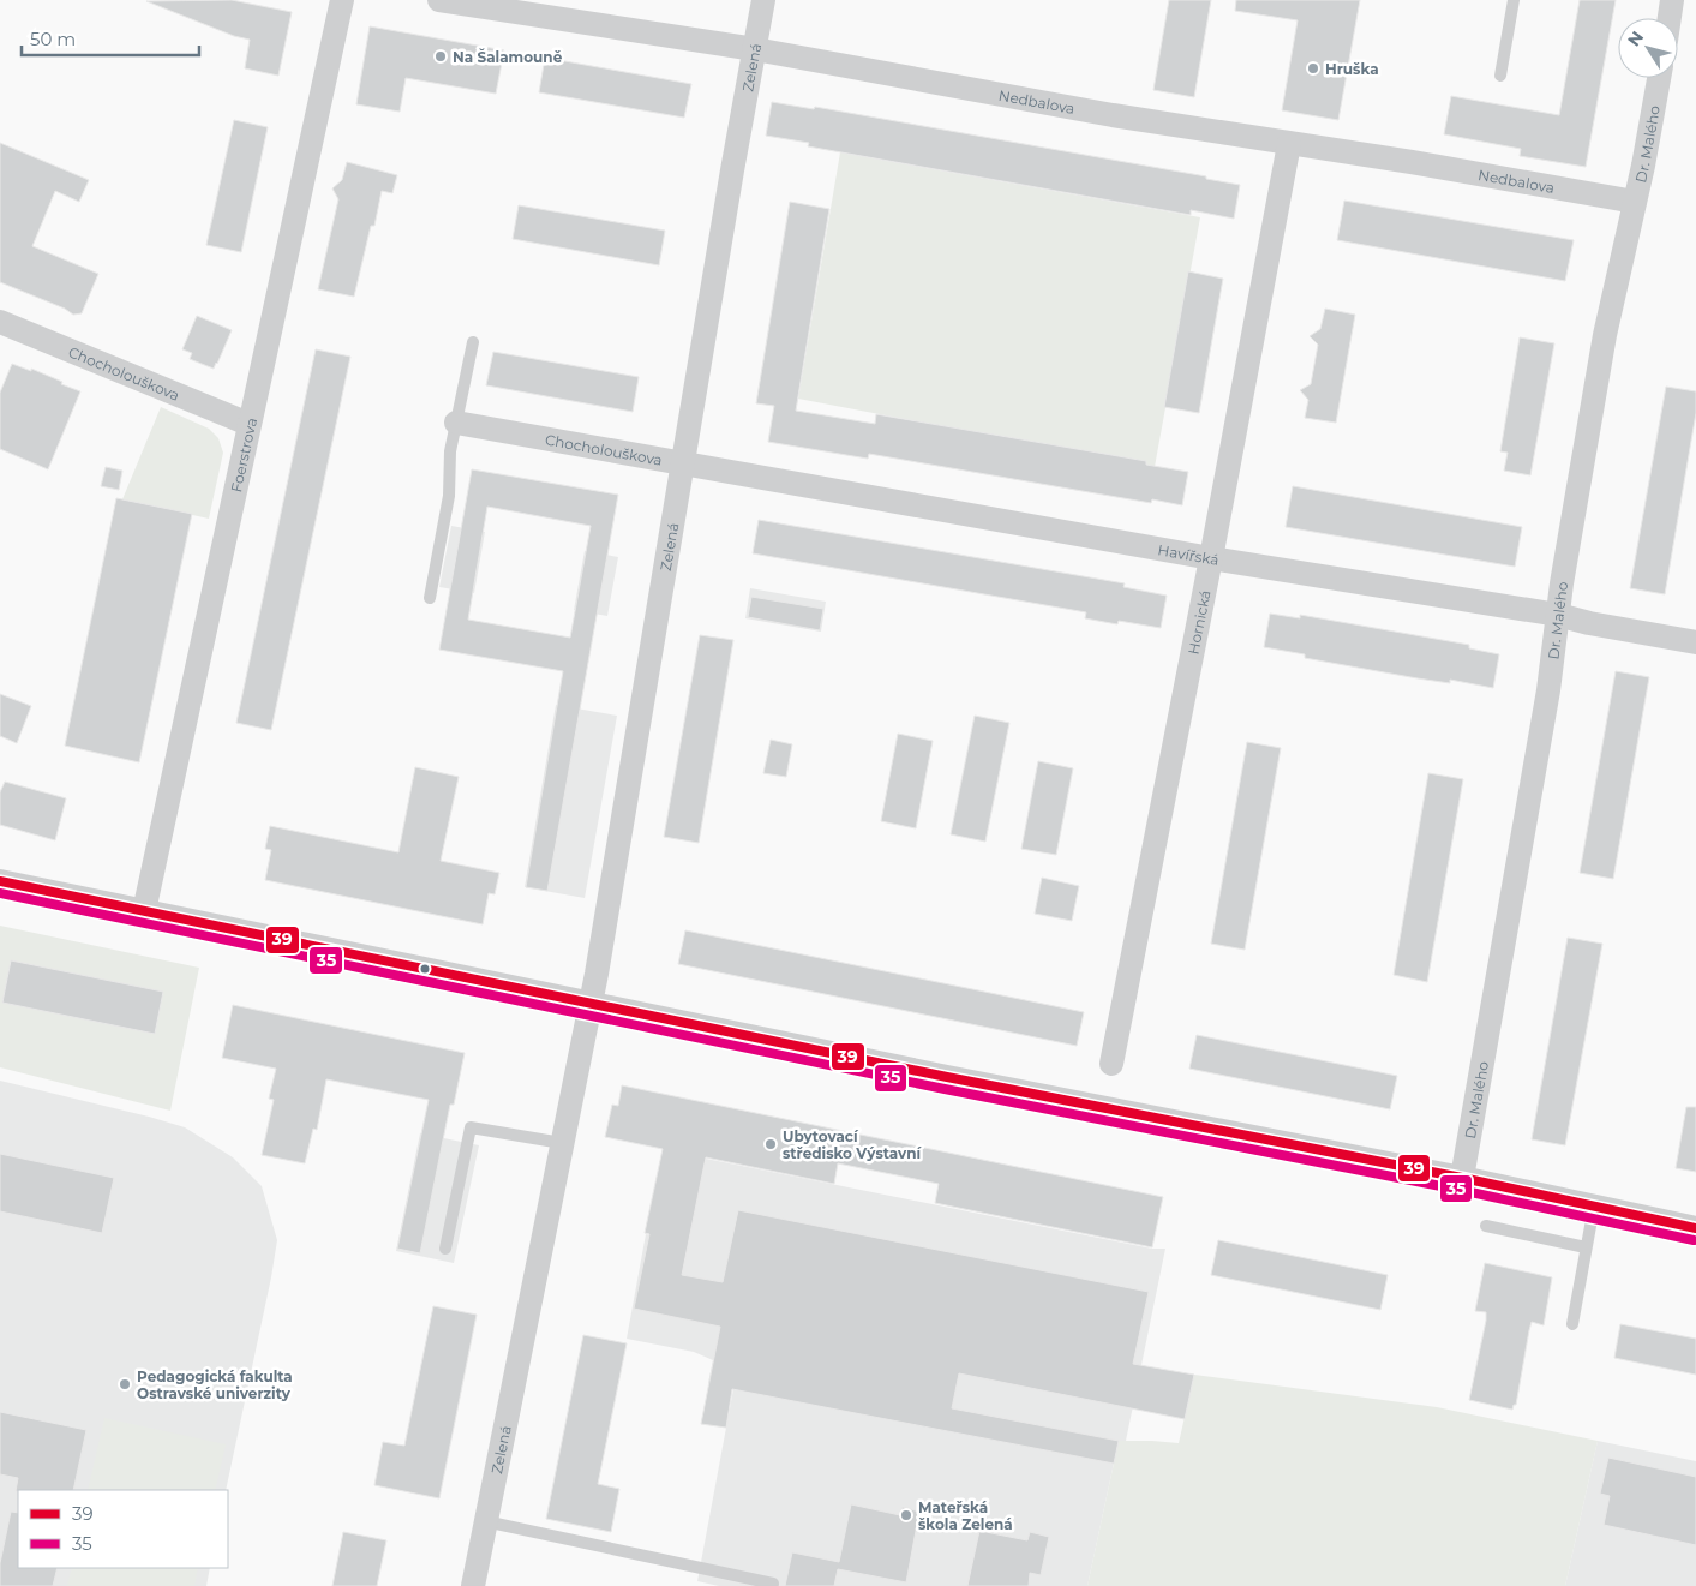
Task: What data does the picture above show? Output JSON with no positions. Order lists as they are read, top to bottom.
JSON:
{
  "streets": {
    "street": [
      "Zelená",
      "Nedbalova",
      "Dr. Malého",
      "Chocholouškova",
      "Foerstrova",
      "Havířská",
      "Hornická"
    ]
  },
  "crossings": [
    ["Zelená", "Nedbalova"],
    ["Zelená", "Chocholouškova"],
    ["Zelená", "Havířská"],
    ["Nedbalova", "Dr. Malého"],
    ["Nedbalova", "Hornická"],
    ["Dr. Malého", "Havířská"],
    ["Chocholouškova", "Foerstrova"],
    ["Chocholouškova", "Havířská"],
    ["Havířská", "Hornická"]
  ],
  "places": [
    "Na Šalamouně",
    "Hruška",
    "Ubytovací středisko Výstavní",
    "Pedagogická fakulta Ostravské univerzity",
    "Mateřská škola Zelená"
  ],
  "lines": ["transit line 39", "transit line 35"],
  "legend": ["39", "35"],
  "scale_bar": "50 m",
  "north": "top left"
}
